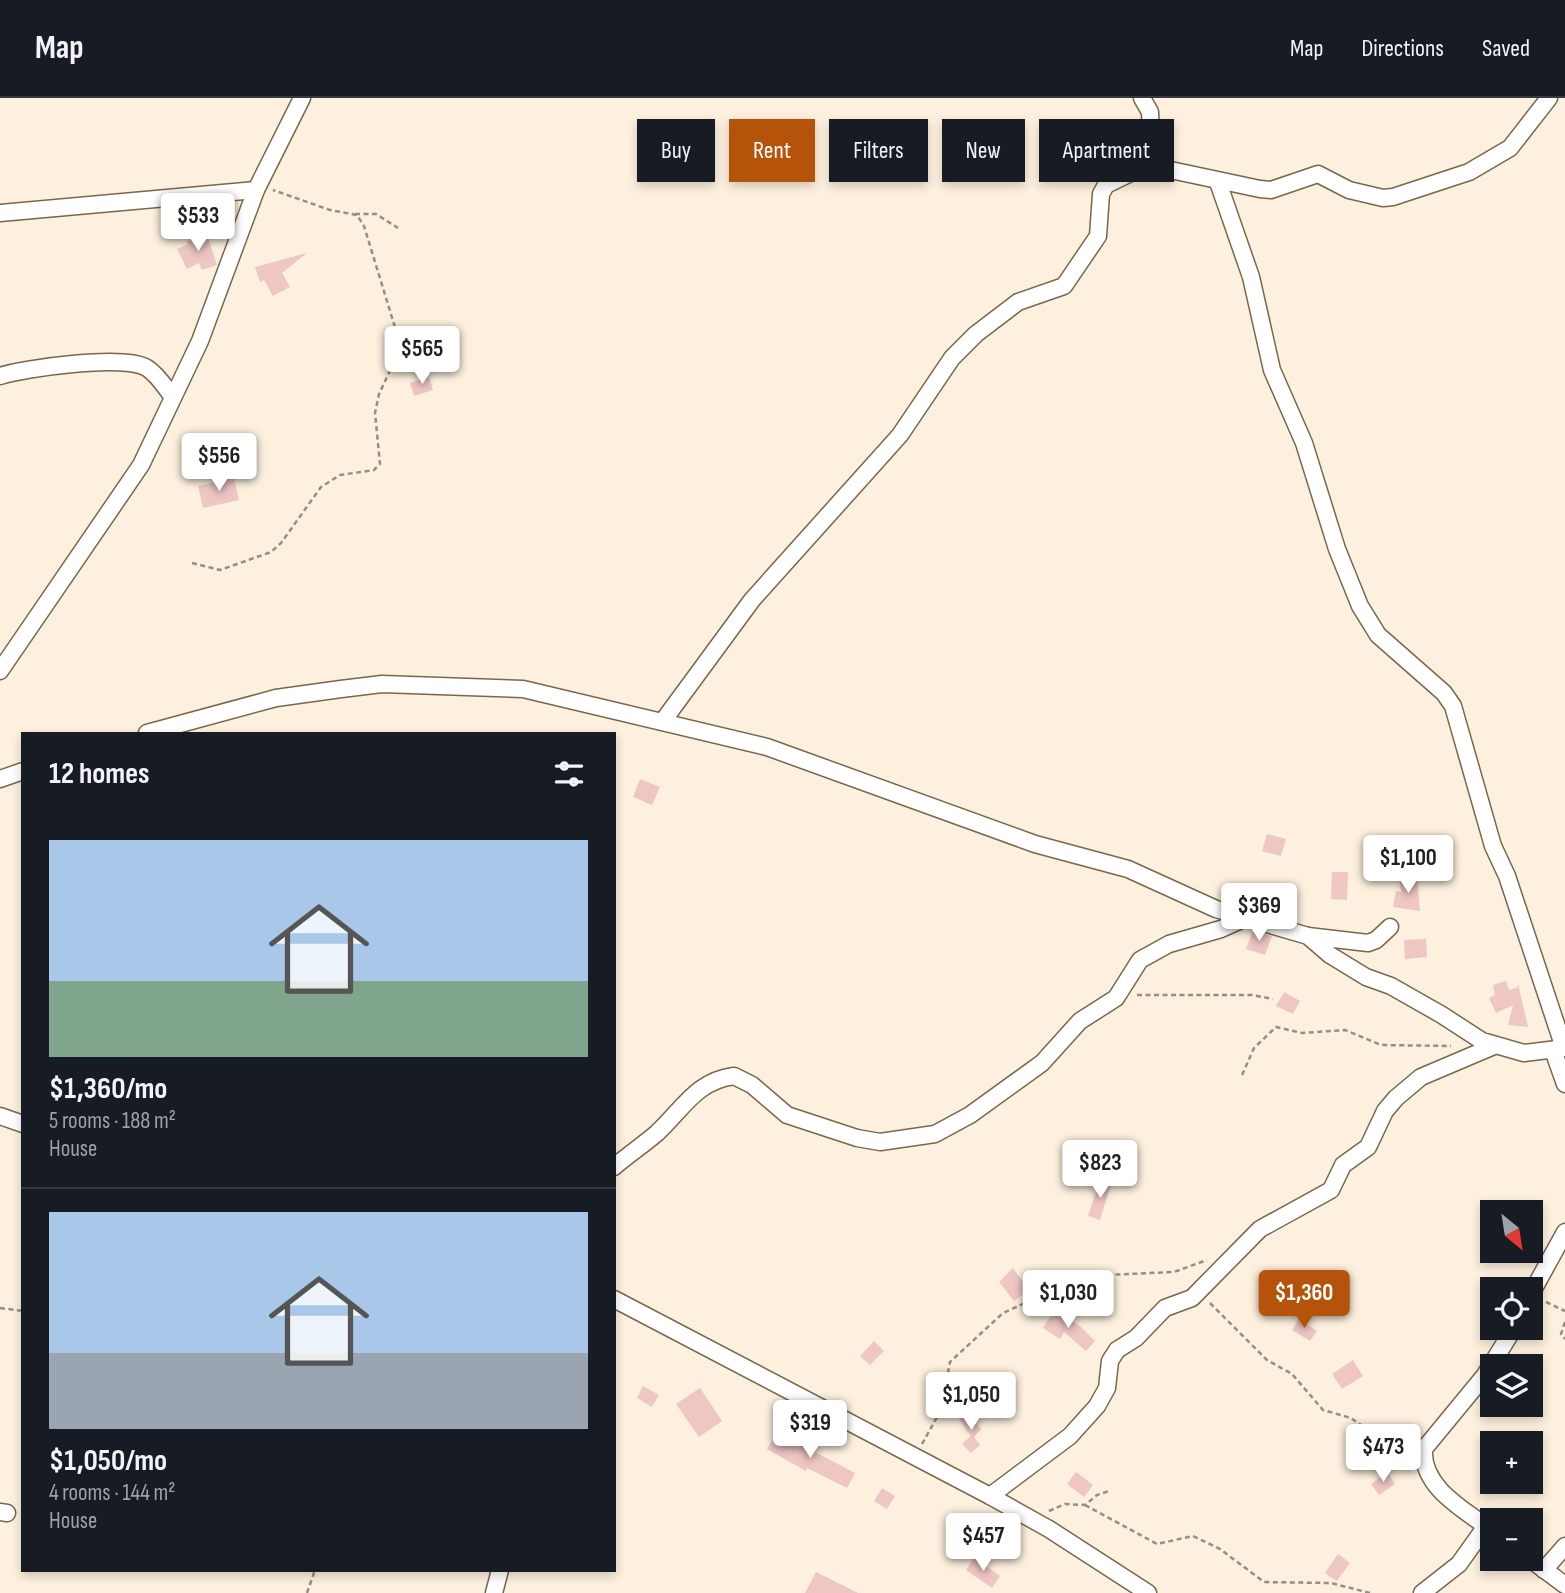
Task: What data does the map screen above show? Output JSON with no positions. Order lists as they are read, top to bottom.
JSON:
{
  "north": "bottom right",
  "page": {
    "header": "Map",
    "nav": ["Map", "Directions", "Saved"],
    "chip": [
      "Buy",
      "Rent",
      "Filters",
      "New",
      "Apartment"
    ],
    "price": [
      "$533",
      "$565",
      "$556",
      "$1,100",
      "$369",
      "$823",
      "$1,030",
      "$1,360",
      "$1,050",
      "$319",
      "$473",
      "$457"
    ],
    "heading": "12 homes",
    "list": [
      {
        "name": "$1,360/mo",
        "note": "5 rooms · 188 m² · House"
      },
      {
        "name": "$1,050/mo",
        "note": "4 rooms · 144 m² · House"
      }
    ],
    "map_buttons": ["+", "−"]
  }
}
